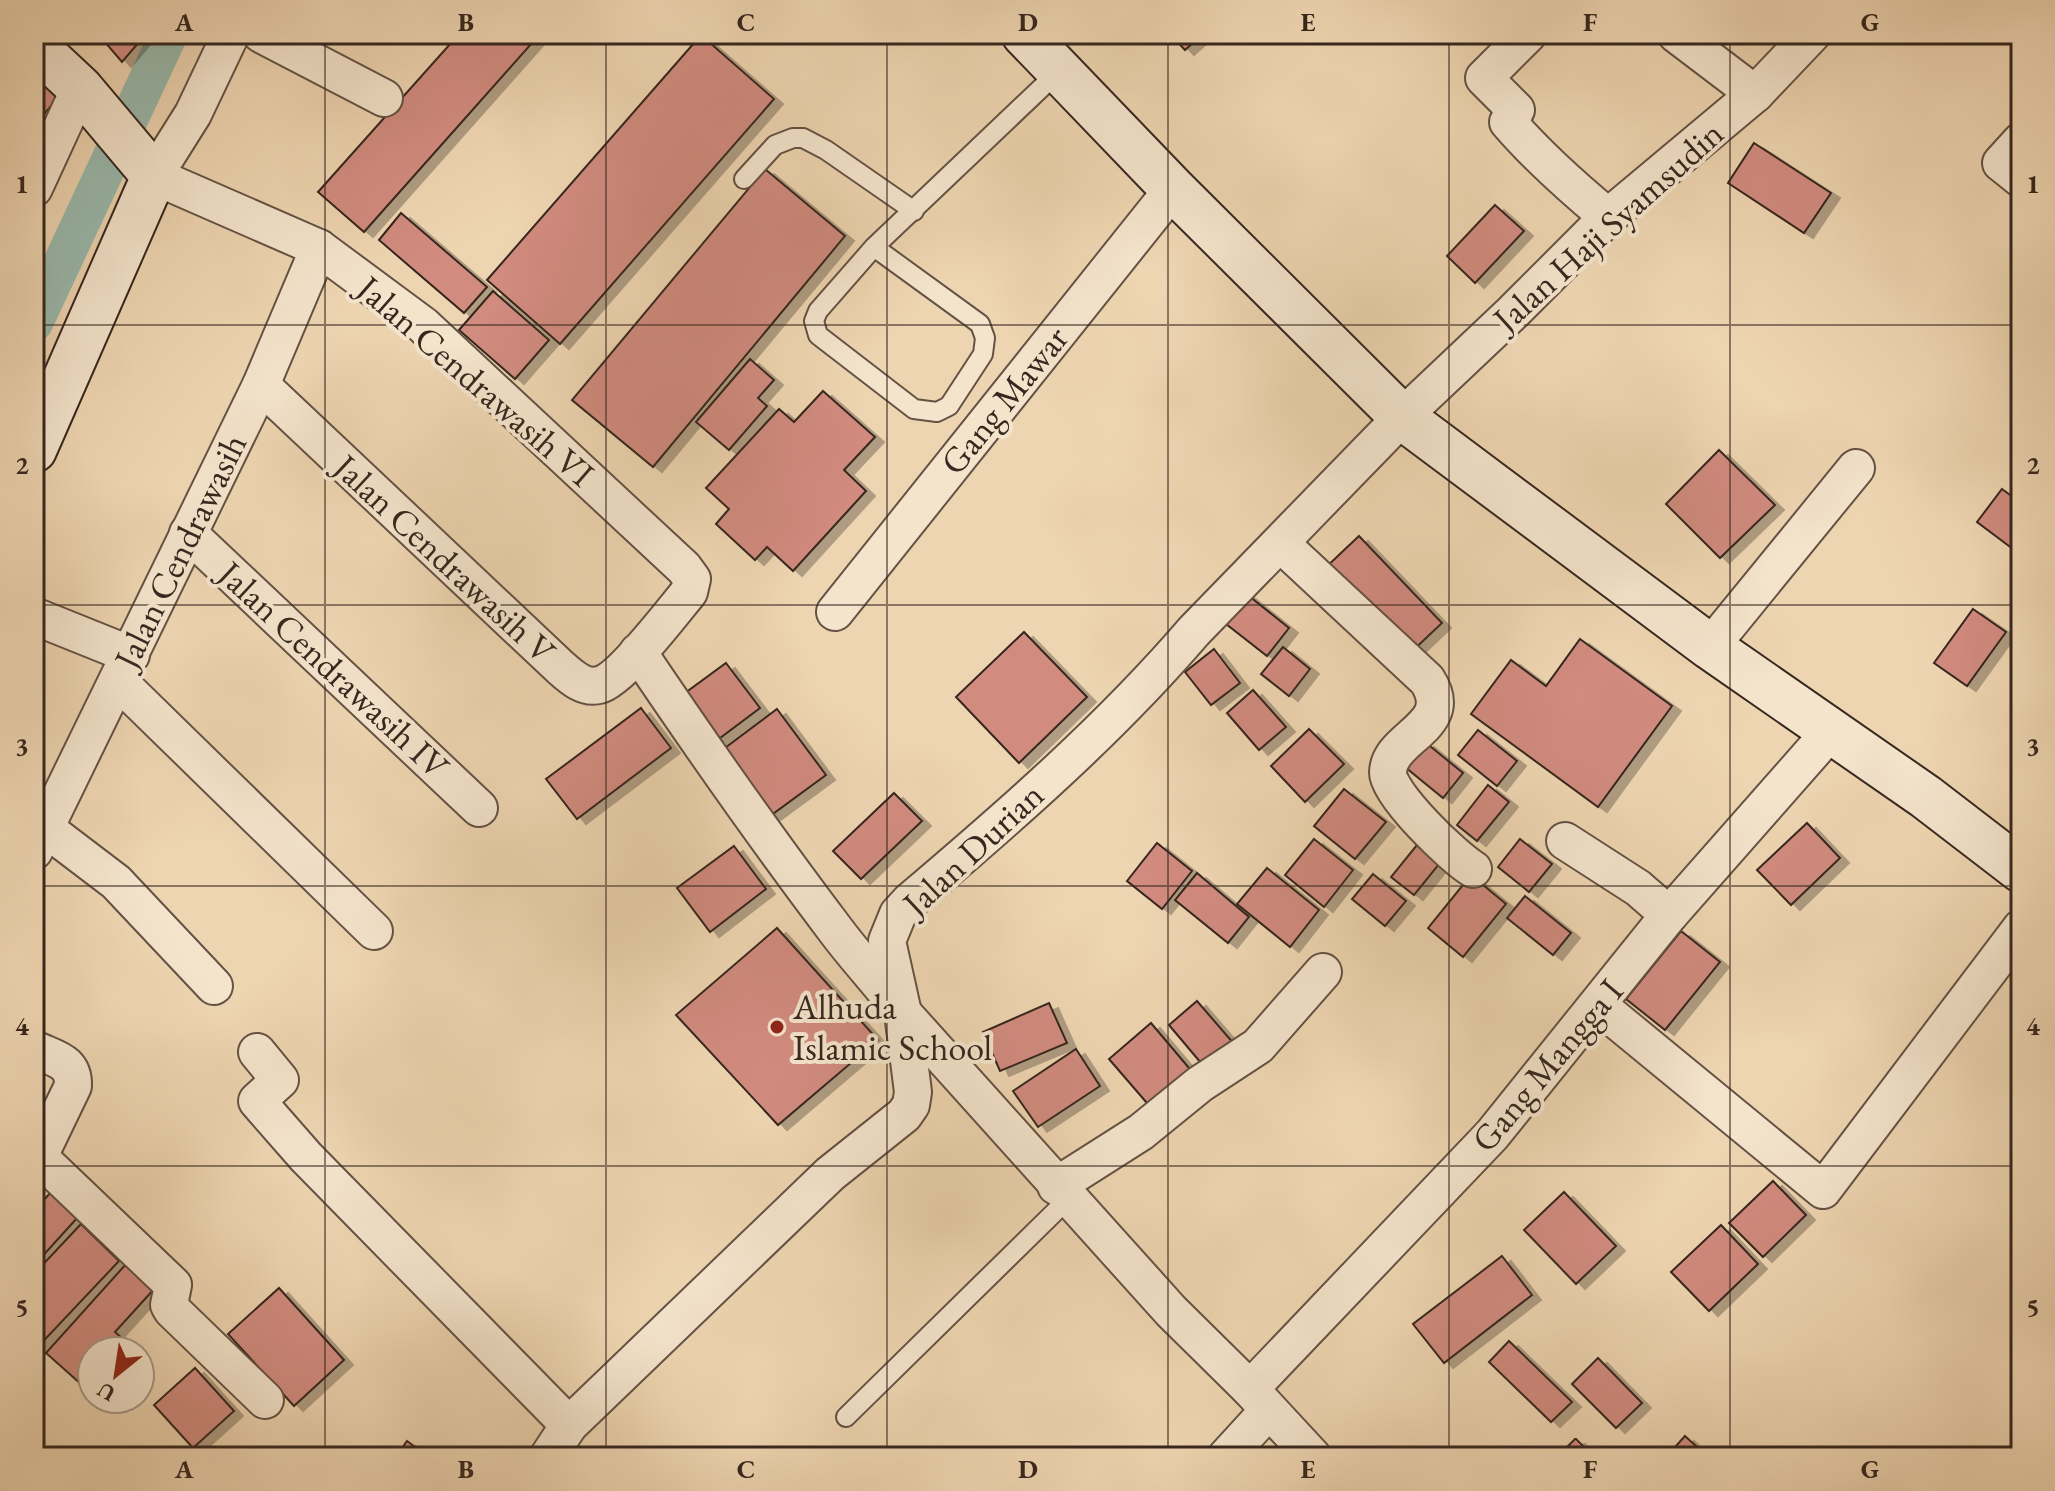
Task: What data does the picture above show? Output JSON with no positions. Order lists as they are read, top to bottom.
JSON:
{
  "streets": {
    "street": [
      "Jalan Haji Syamsudin",
      "Jalan Cendrawasih VI",
      "Gang Mawar",
      "Jalan Cendrawasih",
      "Jalan Cendrawasih V",
      "Jalan Cendrawasih IV",
      "Jalan Durian",
      "Gang Mangga I"
    ]
  },
  "crossings": [
    ["Jalan Haji Syamsudin", "Jalan Durian"],
    ["Jalan Cendrawasih VI", "Jalan Cendrawasih"],
    ["Jalan Cendrawasih VI", "Jalan Cendrawasih V"],
    ["Jalan Cendrawasih", "Jalan Cendrawasih V"],
    ["Jalan Cendrawasih", "Jalan Cendrawasih IV"]
  ],
  "places": ["Alhuda Islamic School"],
  "north": "bottom left",
  "grid": {
    "columns": [
      "A",
      "B",
      "C",
      "D",
      "E",
      "F",
      "G"
    ],
    "rows": [
      "1",
      "2",
      "3",
      "4",
      "5"
    ]
  }
}
